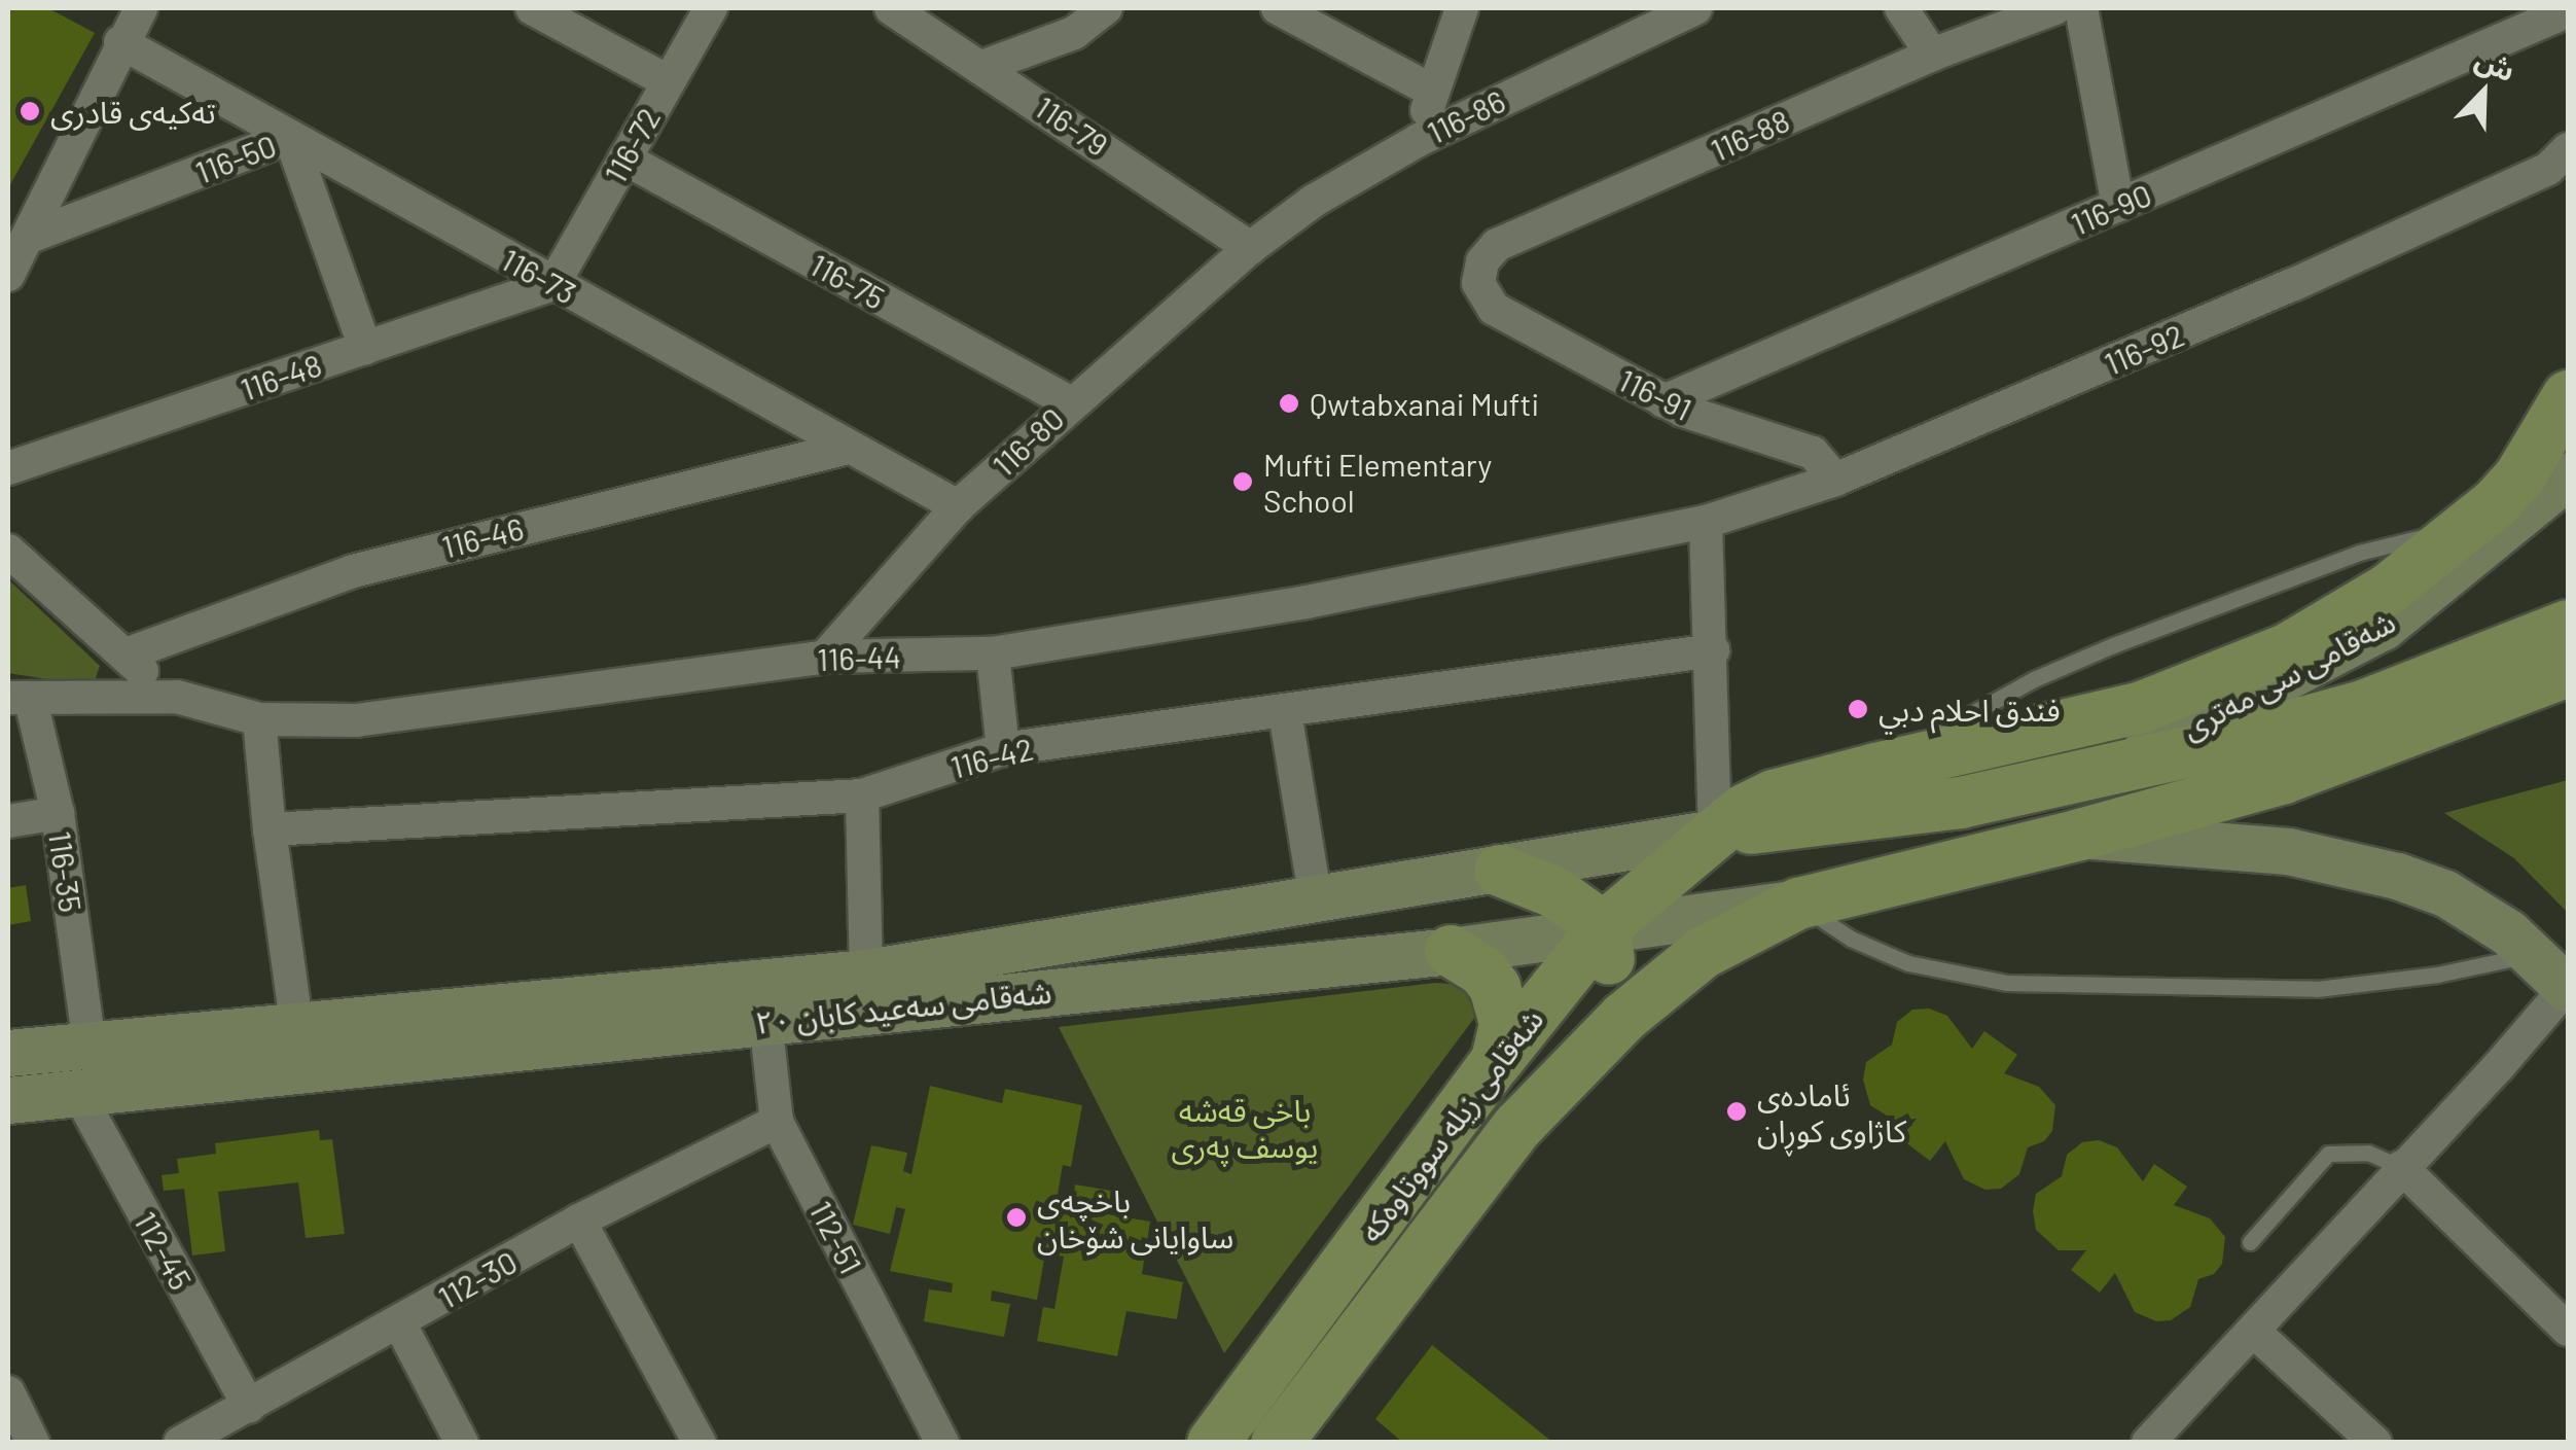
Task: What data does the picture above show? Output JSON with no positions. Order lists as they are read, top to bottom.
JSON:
{
  "streets": {
    "main road": ["شەقامی سی مەتری", "شەقامی سەعید کابان ٢٠", "شەقامی زیلە سووتاوەکە"],
    "street": [
      "116-86",
      "116-79",
      "116-88",
      "116-72",
      "116-50",
      "116-90",
      "116-73",
      "116-75",
      "116-92",
      "116-48",
      "116-91",
      "116-80",
      "116-46",
      "116-44",
      "116-42",
      "116-35",
      "112-51",
      "112-45",
      "112-30"
    ]
  },
  "crossings": [
    ["116-86", "116-79"],
    ["116-86", "116-80"],
    ["116-79", "116-80"],
    ["116-88", "116-91"],
    ["116-72", "116-73"],
    ["116-72", "116-75"],
    ["116-72", "116-48"],
    ["116-50", "116-73"],
    ["116-50", "116-48"],
    ["116-90", "116-91"],
    ["116-73", "116-48"],
    ["116-73", "116-80"],
    ["116-73", "116-46"],
    ["116-75", "116-80"],
    ["116-92", "116-91"],
    ["116-92", "116-44"],
    ["116-80", "116-44"],
    ["116-44", "116-35"],
    ["116-35", "شەقامی سەعید کابان ٢٠"],
    ["شەقامی سەعید کابان ٢٠", "شەقامی زیلە سووتاوەکە"],
    ["شەقامی سەعید کابان ٢٠", "112-51"],
    ["شەقامی سەعید کابان ٢٠", "112-45"],
    ["112-51", "112-30"],
    ["112-45", "112-30"]
  ],
  "parks": ["باخی قەشە یوسف پەری"],
  "places": [
    "تەکیەی قادری",
    "Qwtabxanai Mufti",
    "Mufti Elementary School",
    "فندق احلام دبي",
    "ئامادەی کاژاوی کوڕان",
    "باخچەی ساوایانی شۆخان"
  ],
  "north": "top right"
}
